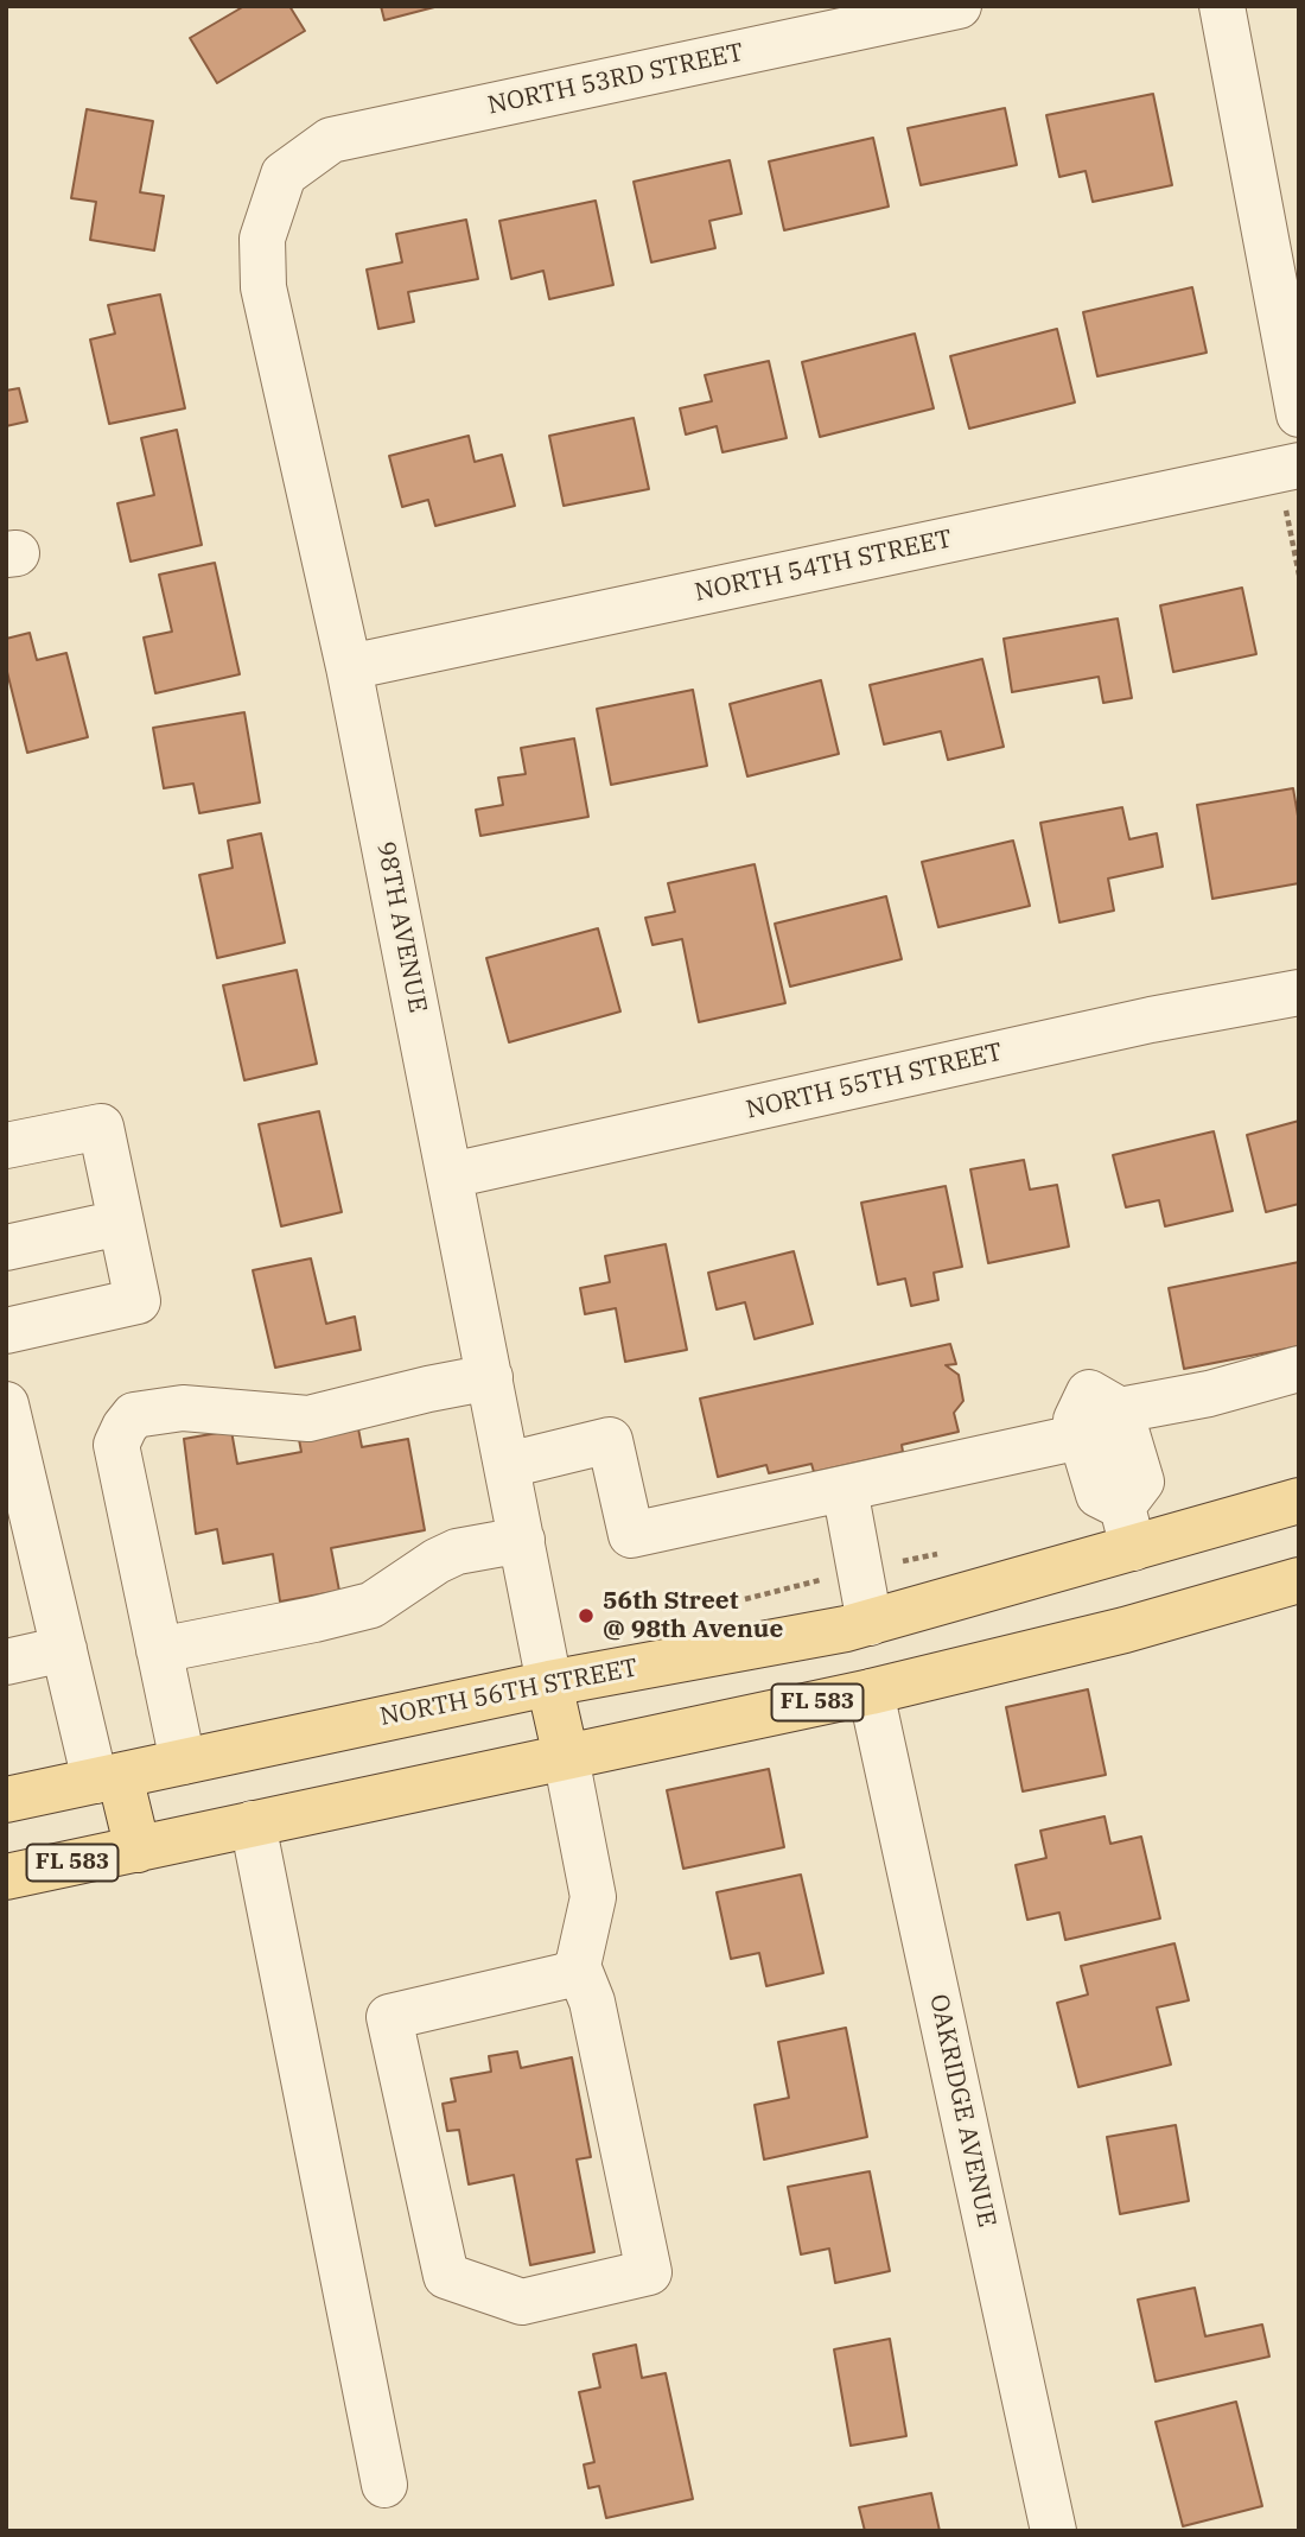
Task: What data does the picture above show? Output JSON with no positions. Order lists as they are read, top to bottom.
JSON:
{
  "streets": {
    "main road": ["NORTH 56TH STREET", "FL 583"],
    "street": [
      "NORTH 53RD STREET",
      "NORTH 54TH STREET",
      "98TH AVENUE",
      "NORTH 55TH STREET",
      "OAKRIDGE AVENUE"
    ]
  },
  "crossings": [
    ["NORTH 53RD STREET", "98TH AVENUE"],
    ["NORTH 54TH STREET", "98TH AVENUE"],
    ["98TH AVENUE", "NORTH 55TH STREET"],
    ["98TH AVENUE", "NORTH 56TH STREET"],
    ["FL 583", "OAKRIDGE AVENUE"]
  ],
  "places": ["56th Street @ 98th Avenue"]
}
